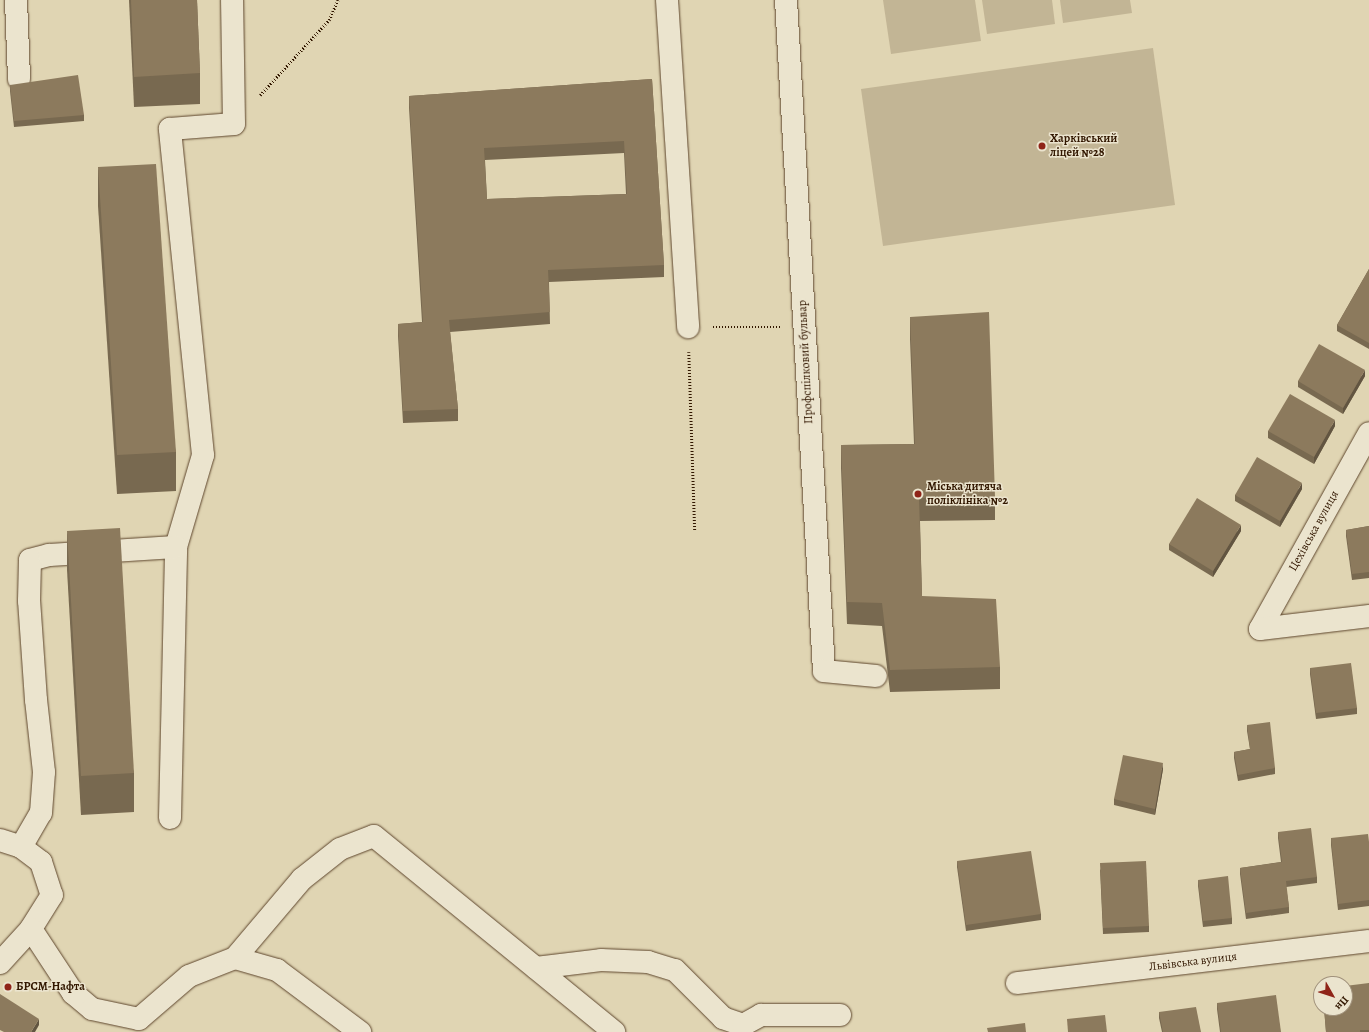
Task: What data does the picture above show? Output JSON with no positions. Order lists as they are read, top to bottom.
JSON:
{
  "streets": {
    "street": ["Профспілковий бульвар", "Цехівська вулиця", "Львівська вулиця"]
  },
  "places": ["Харківський ліцей №28", "Міська дитяча поліклініка №2", "БРСМ-Нафта"],
  "north": "bottom right"
}
